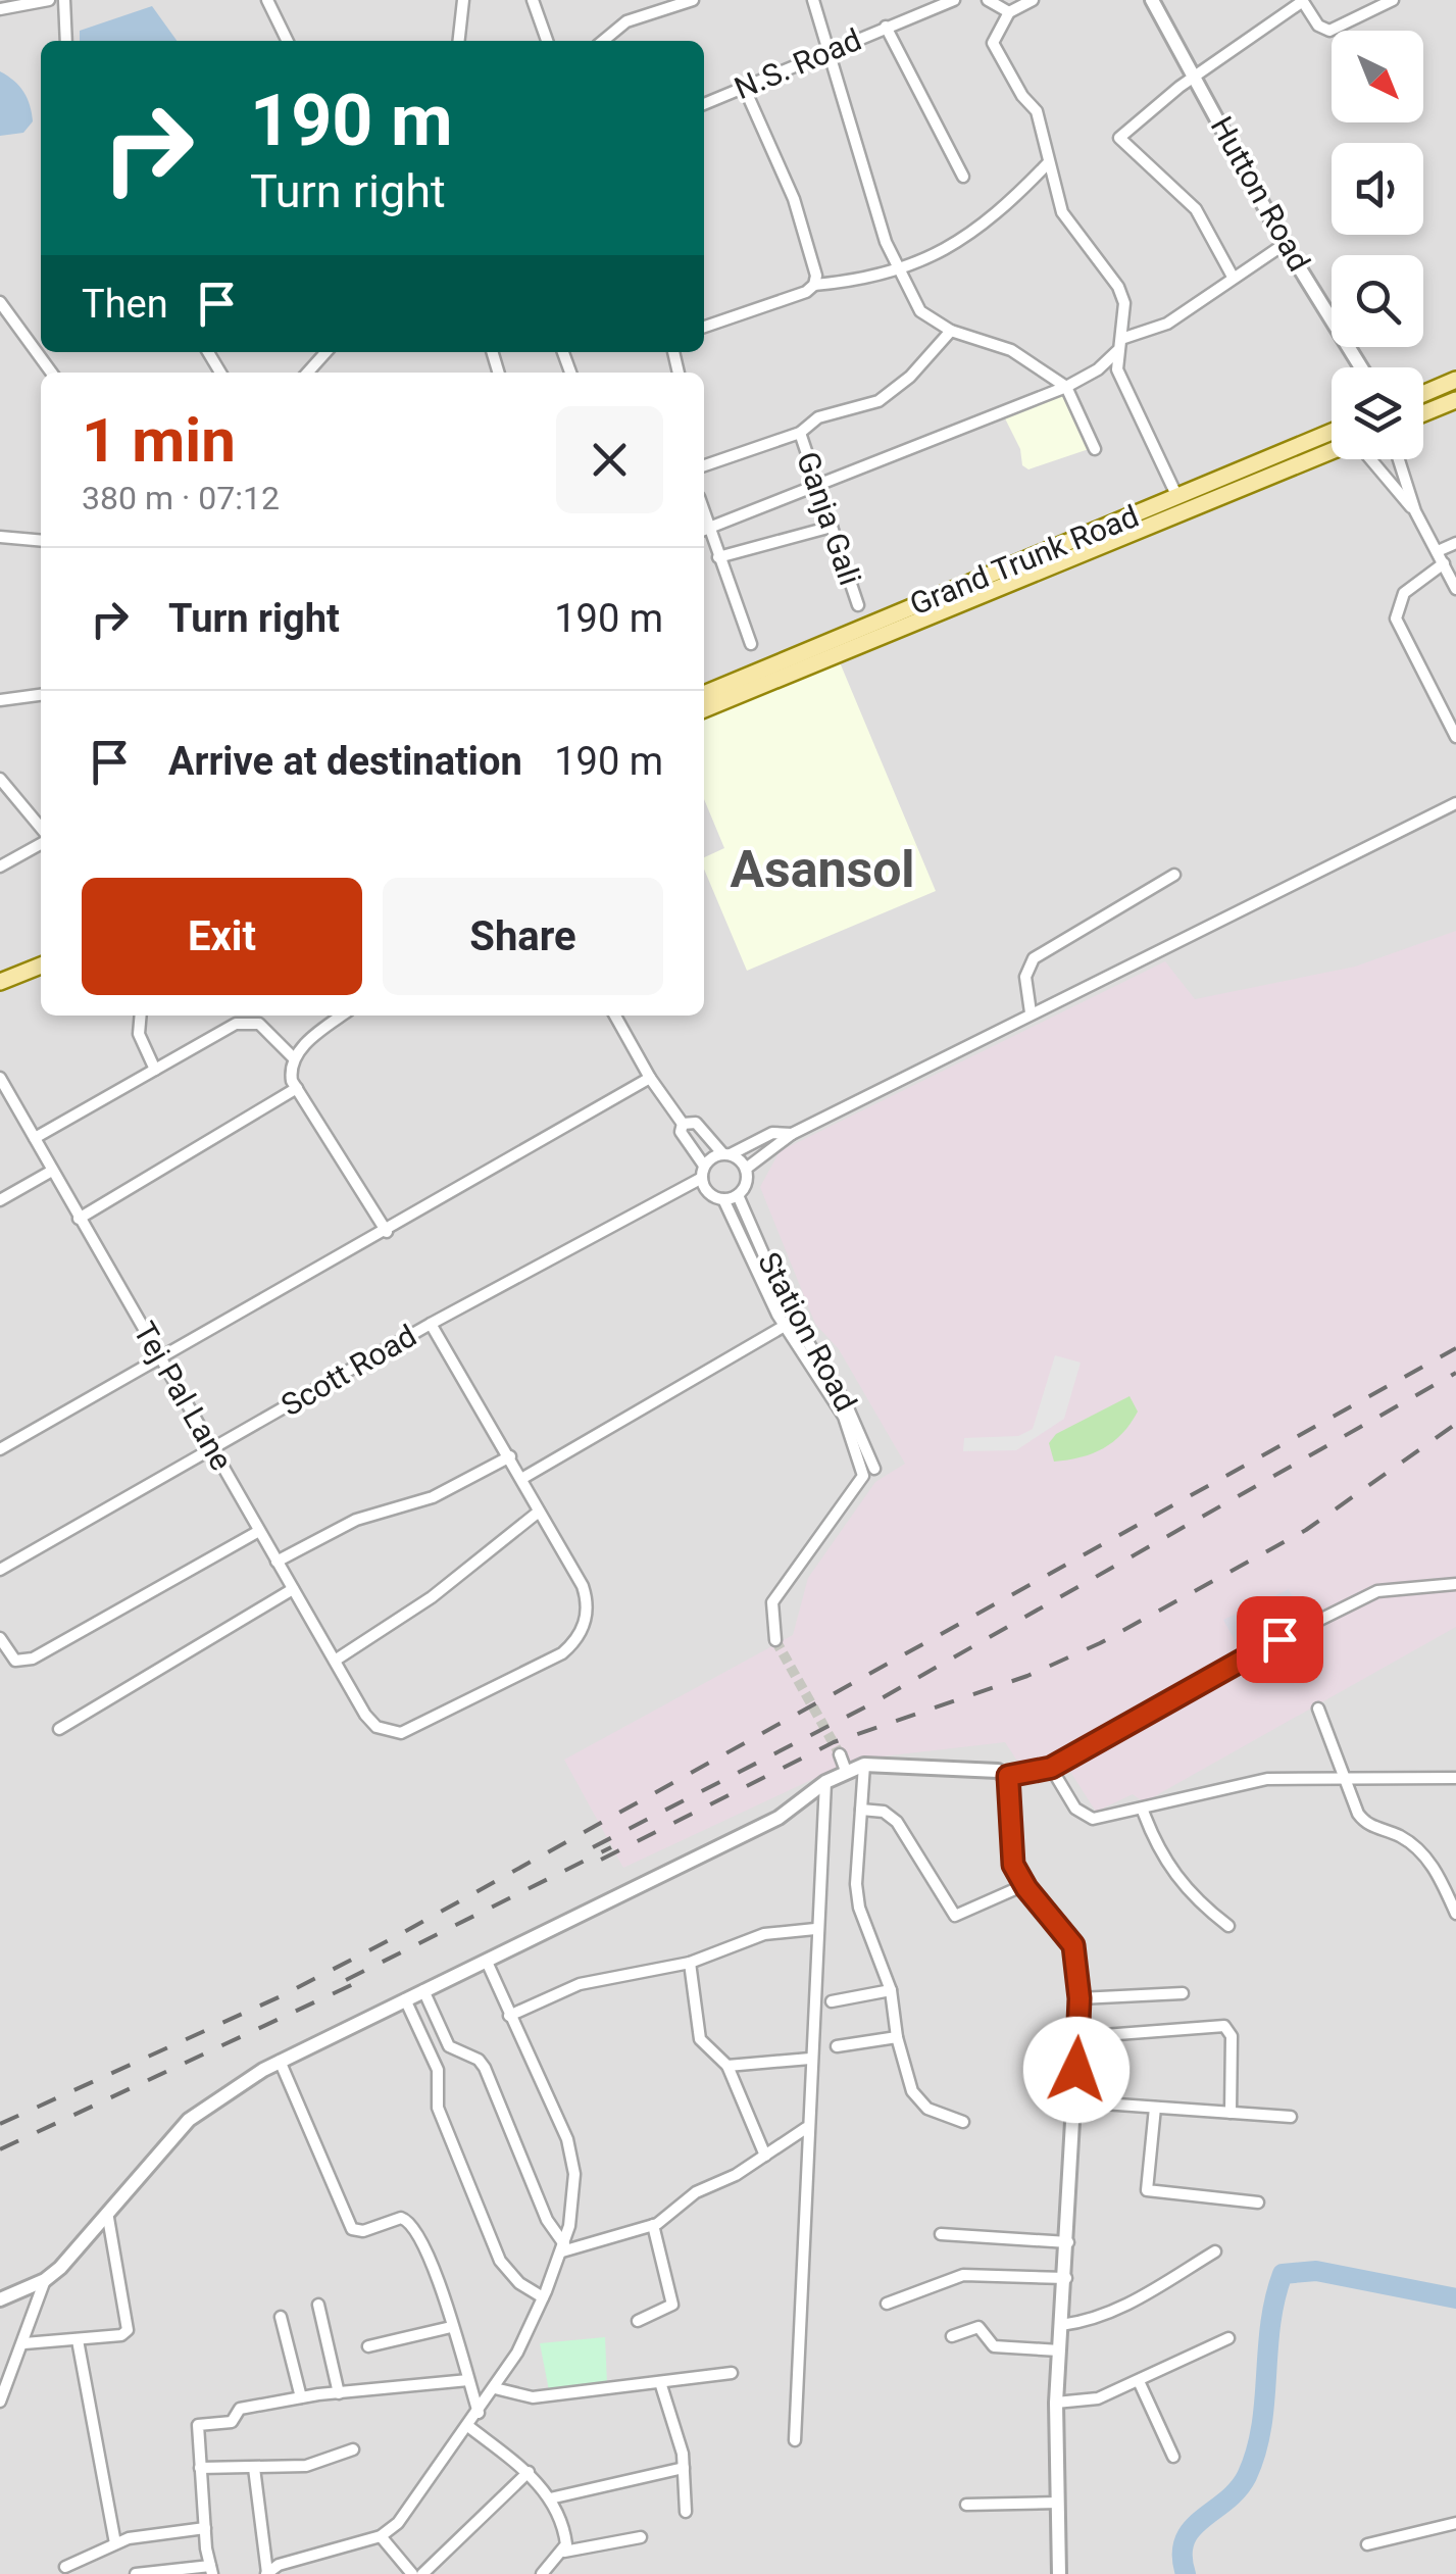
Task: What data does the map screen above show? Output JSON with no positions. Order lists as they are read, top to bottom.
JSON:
{
  "streets": {
    "main road": ["Grand Trunk Road"],
    "street": [
      "N.S. Road",
      "Hutton Road",
      "Ganja Gali",
      "Station Road",
      "Scott Road",
      "Tej Pal Lane"
    ]
  },
  "crossings": [
    ["Station Road", "Scott Road"],
    ["Scott Road", "Tej Pal Lane"]
  ],
  "districts": ["Asansol"],
  "north": "bottom right",
  "page": {
    "turn": ["190 m", "Turn right"],
    "then": "Then",
    "heading": ["1 min", "380 m · 07:12"],
    "list": [
      {
        "name": "Turn right",
        "value": "190 m"
      },
      {
        "name": "Arrive at destination",
        "value": "190 m"
      }
    ],
    "buttons": ["Exit", "Share"]
  }
}
